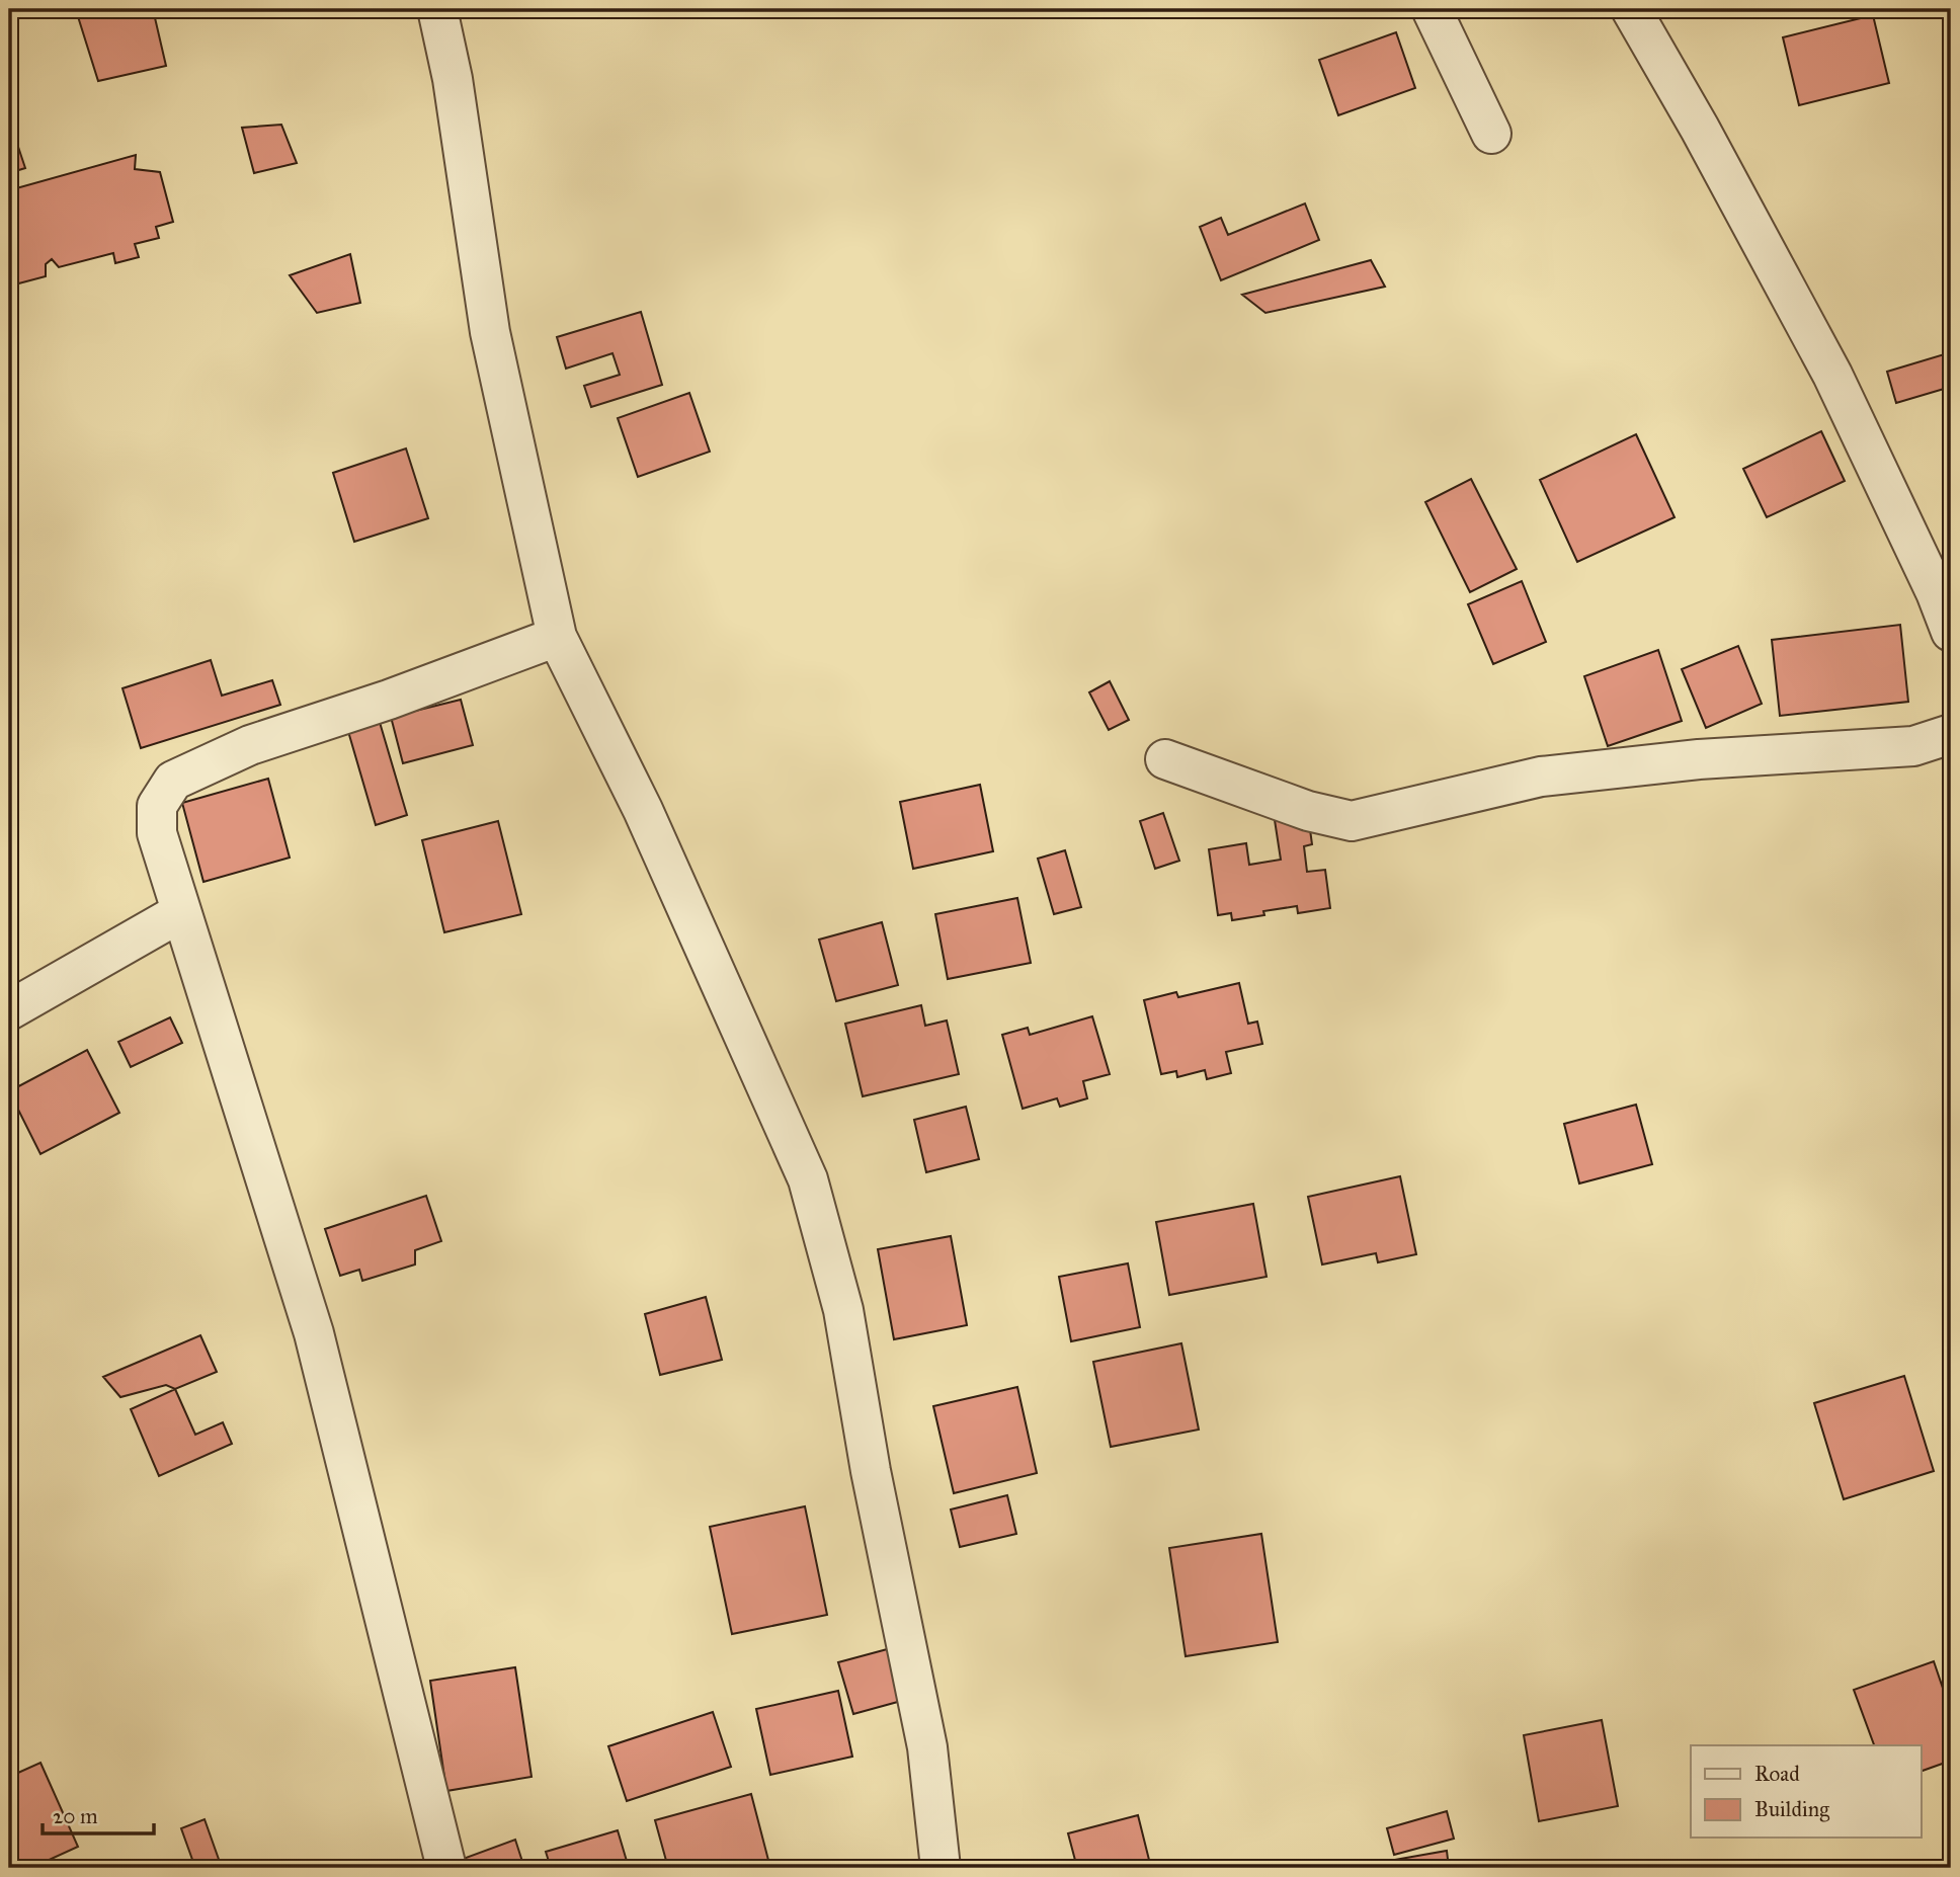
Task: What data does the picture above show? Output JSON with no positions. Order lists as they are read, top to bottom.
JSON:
{
  "legend": ["Road", "Building"],
  "scale_bar": "20 m"
}
